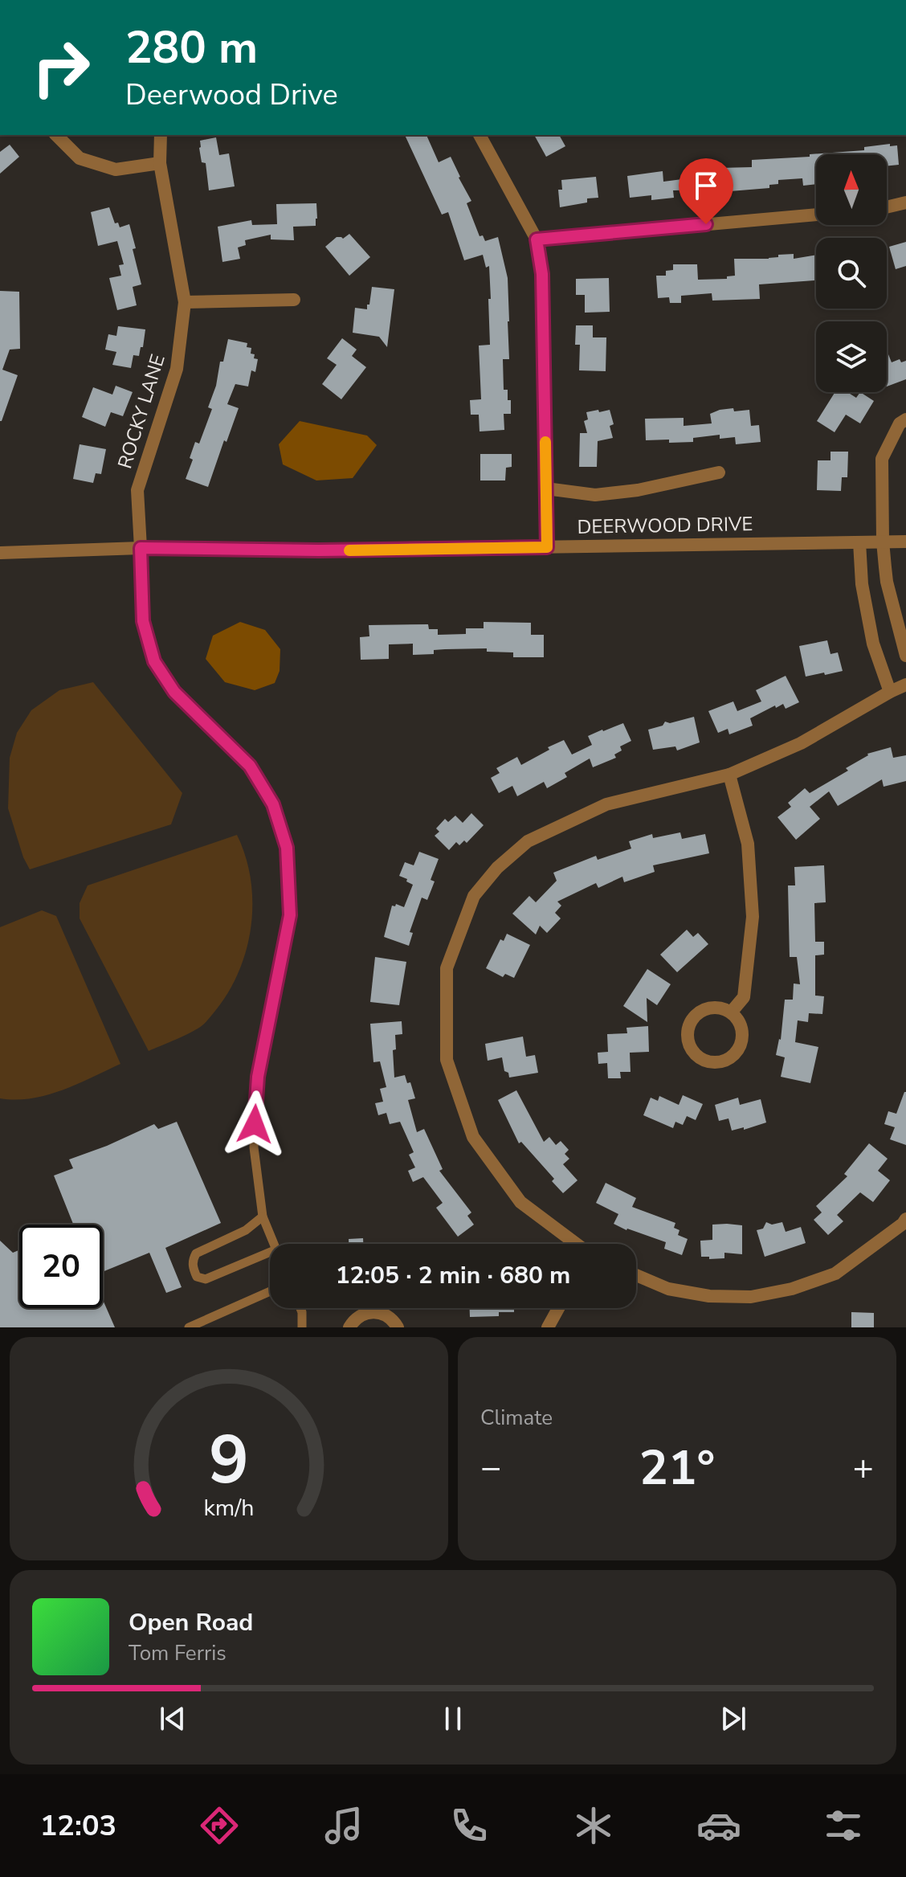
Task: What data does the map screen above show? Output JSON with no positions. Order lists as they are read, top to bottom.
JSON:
{
  "streets": {
    "street": ["ROCKY LANE", "DEERWOOD DRIVE"]
  },
  "crossings": [
    ["ROCKY LANE", "DEERWOOD DRIVE"]
  ],
  "north": "top",
  "page": {
    "turn": ["280 m", "Deerwood Drive"],
    "limit": "20",
    "trip": "12:05 · 2 min · 680 m",
    "tile": "Climate",
    "heat": ["−", "21°", "+"],
    "song": ["Open Road", "Tom Ferris"],
    "tabs": "12:03",
    "gauge": ["9", "km/h"]
  }
}
